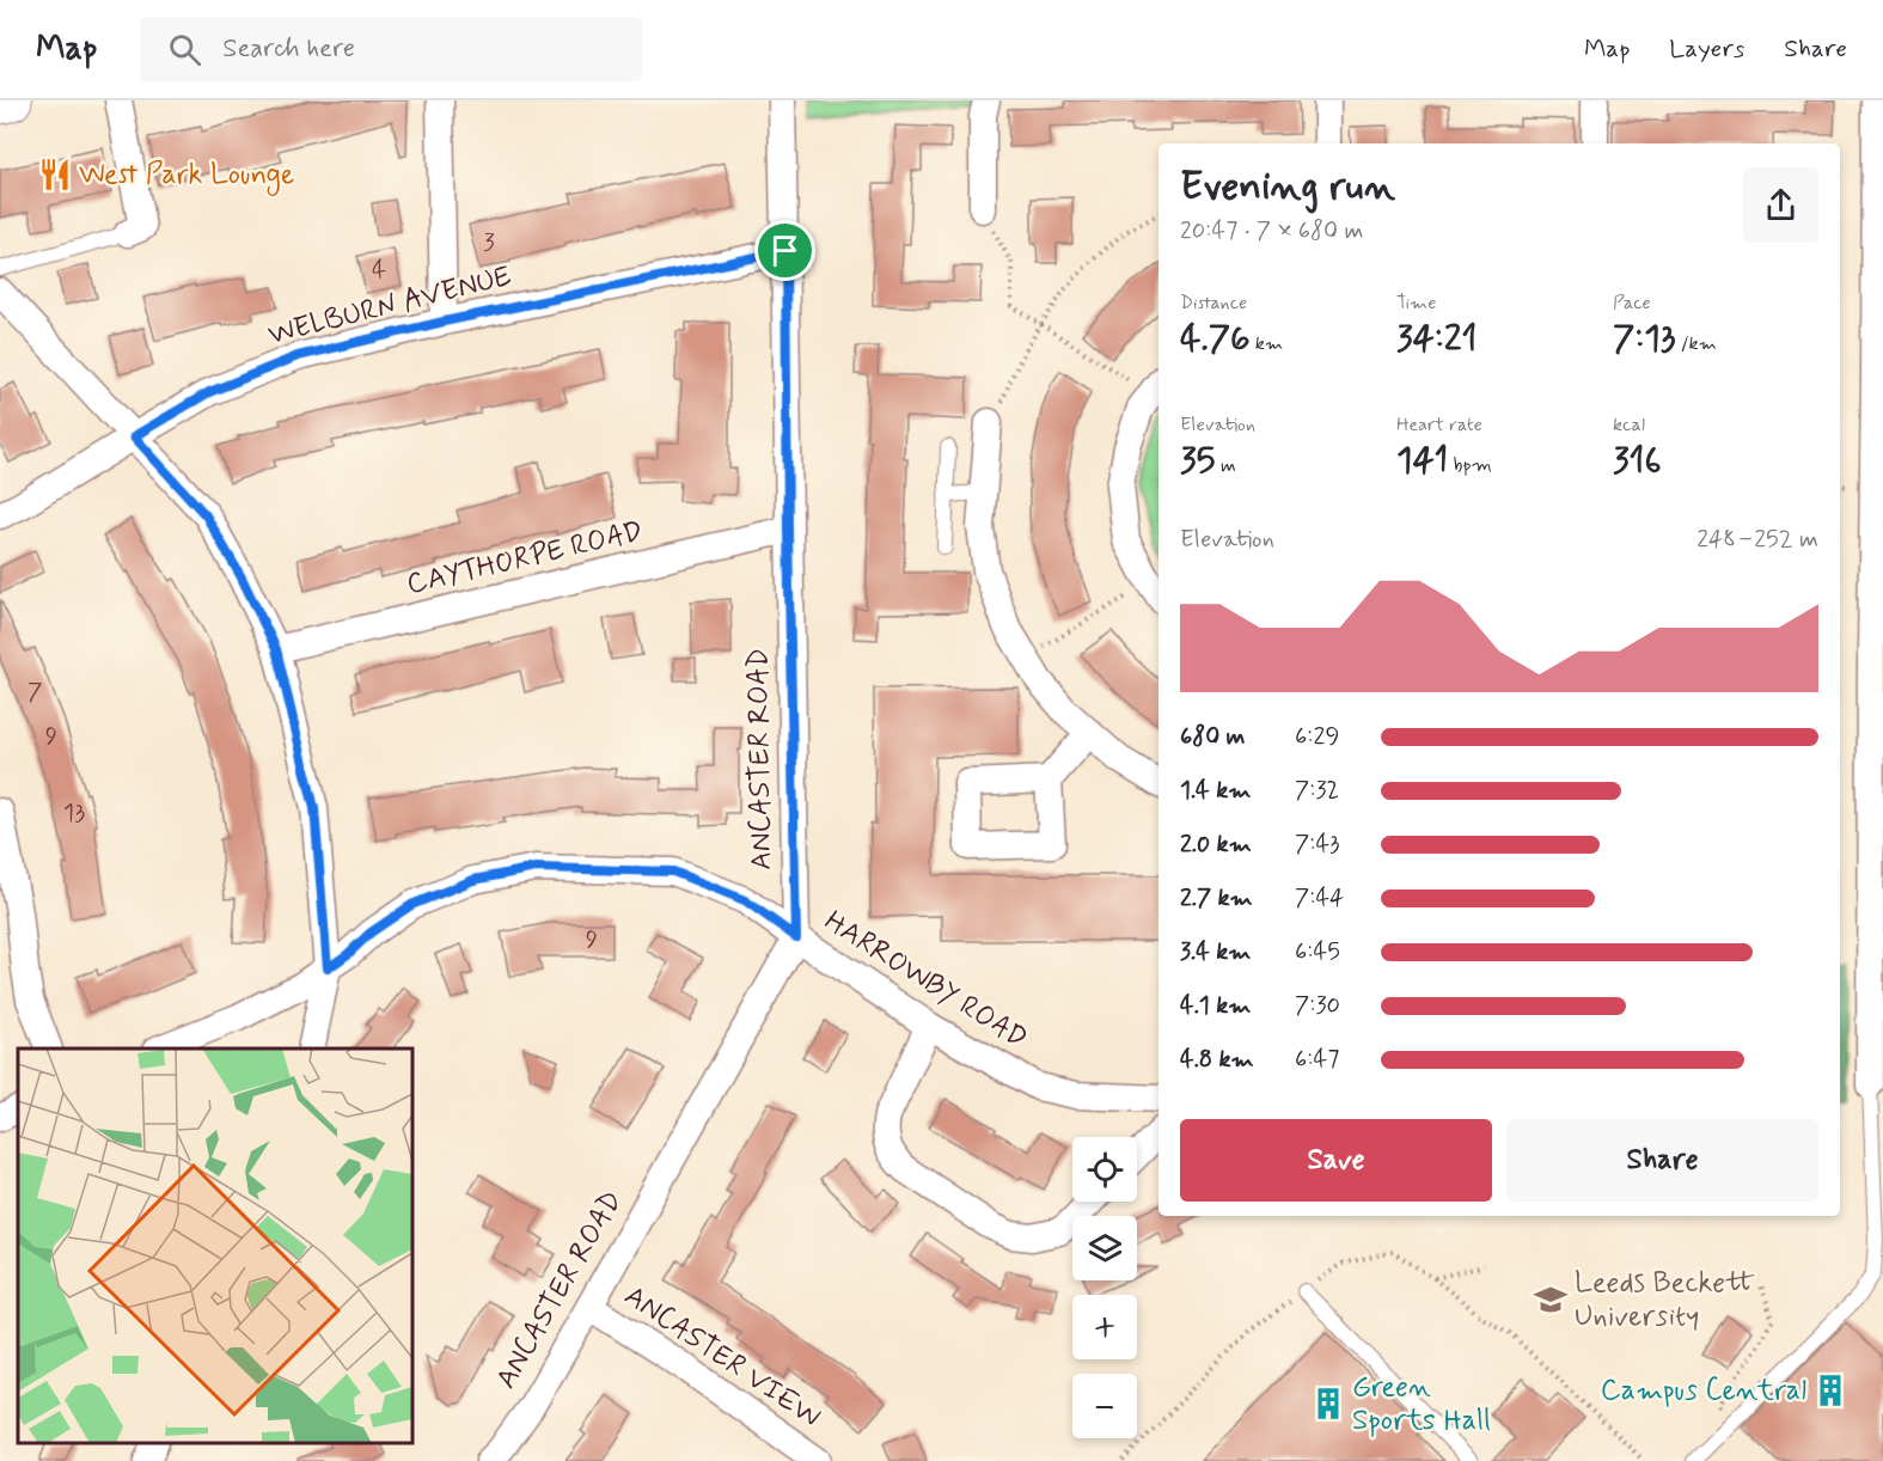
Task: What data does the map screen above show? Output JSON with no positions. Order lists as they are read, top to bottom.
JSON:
{
  "streets": {
    "street": [
      "WELBURN AVENUE",
      "CAYTHORPE ROAD",
      "ANCASTER ROAD",
      "HARROWBY ROAD",
      "ANCASTER VIEW"
    ]
  },
  "crossings": [
    ["WELBURN AVENUE", "ANCASTER ROAD"],
    ["CAYTHORPE ROAD", "ANCASTER ROAD"],
    ["ANCASTER ROAD", "HARROWBY ROAD"],
    ["ANCASTER ROAD", "ANCASTER VIEW"]
  ],
  "places": {
    "restaurant": ["West Park Lounge"],
    "school or university": ["Leeds Beckett University"],
    "building": ["Campus Central", "Green Sports Hall"]
  },
  "house_numbers": [
    "3",
    "4",
    "7",
    "9",
    "13",
    "9"
  ],
  "page": {
    "header": "Map",
    "search": "Search here",
    "nav": ["Map", "Layers", "Share"],
    "heading": ["Evening run", "20:47 · 7 × 680 m"],
    "stats": [
      ["Distance", "4.76 km"],
      ["Time", "34:21"],
      ["Pace", "7:13 /km"],
      ["Elevation", "35 m"],
      ["Heart rate", "141 bpm"],
      ["kcal", "316"]
    ],
    "chart": ["Elevation", "248–252 m"],
    "list": [
      {
        "name": "680 m",
        "note": "6:29"
      },
      {
        "name": "1.4 km",
        "note": "7:32"
      },
      {
        "name": "2.0 km",
        "note": "7:43"
      },
      {
        "name": "2.7 km",
        "note": "7:44"
      },
      {
        "name": "3.4 km",
        "note": "6:45"
      },
      {
        "name": "4.1 km",
        "note": "7:30"
      },
      {
        "name": "4.8 km",
        "note": "6:47"
      }
    ],
    "buttons": ["Save", "Share"],
    "map_buttons": ["+", "−"]
  }
}
